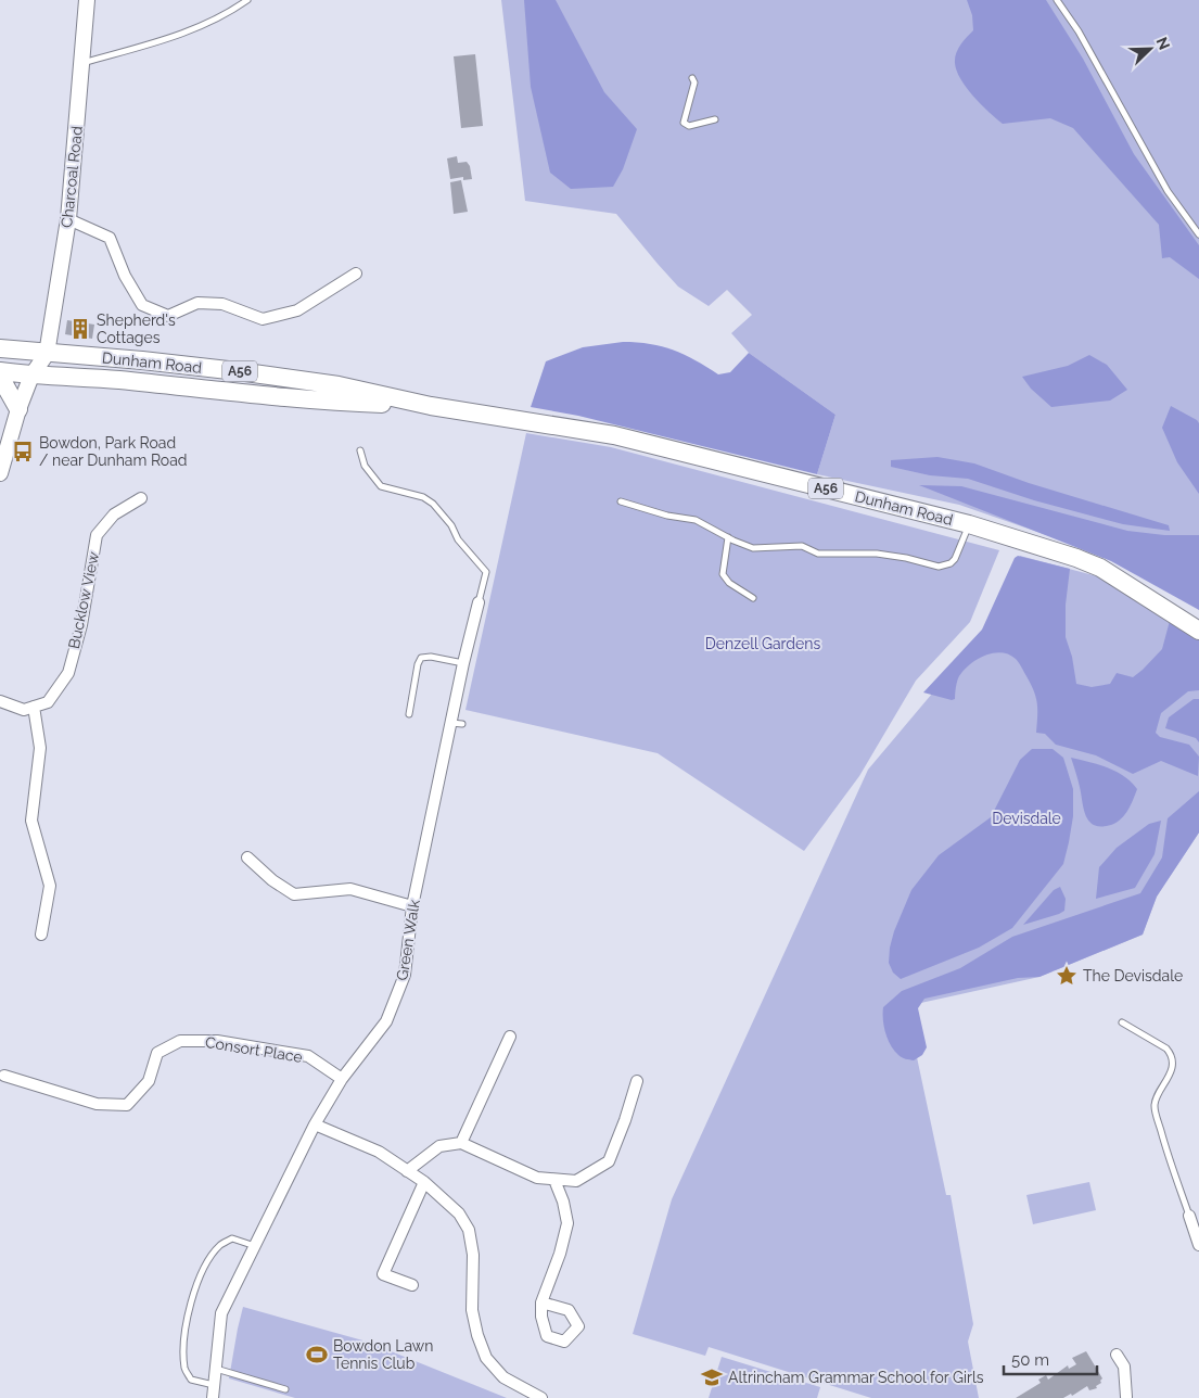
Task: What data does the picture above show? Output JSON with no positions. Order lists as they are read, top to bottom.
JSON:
{
  "streets": {
    "highway": ["Dunham Road", "A56"],
    "main road": ["Charcoal Road"],
    "street": ["Bucklow View", "Green Walk", "Consort Place"]
  },
  "crossings": [
    ["Charcoal Road", "Dunham Road"],
    ["Green Walk", "Consort Place"]
  ],
  "parks": ["Denzell Gardens", "Devisdale"],
  "places": {
    "building": ["Shepherd's Cottages"],
    "bus stop": ["Bowdon, Park Road / near Dunham Road"],
    "place": ["The Devisdale"],
    "sports": ["Bowdon Lawn Tennis Club"],
    "school or university": ["Altrincham Grammar School for Girls"]
  },
  "scale_bar": "50 m",
  "north": "top right"
}
